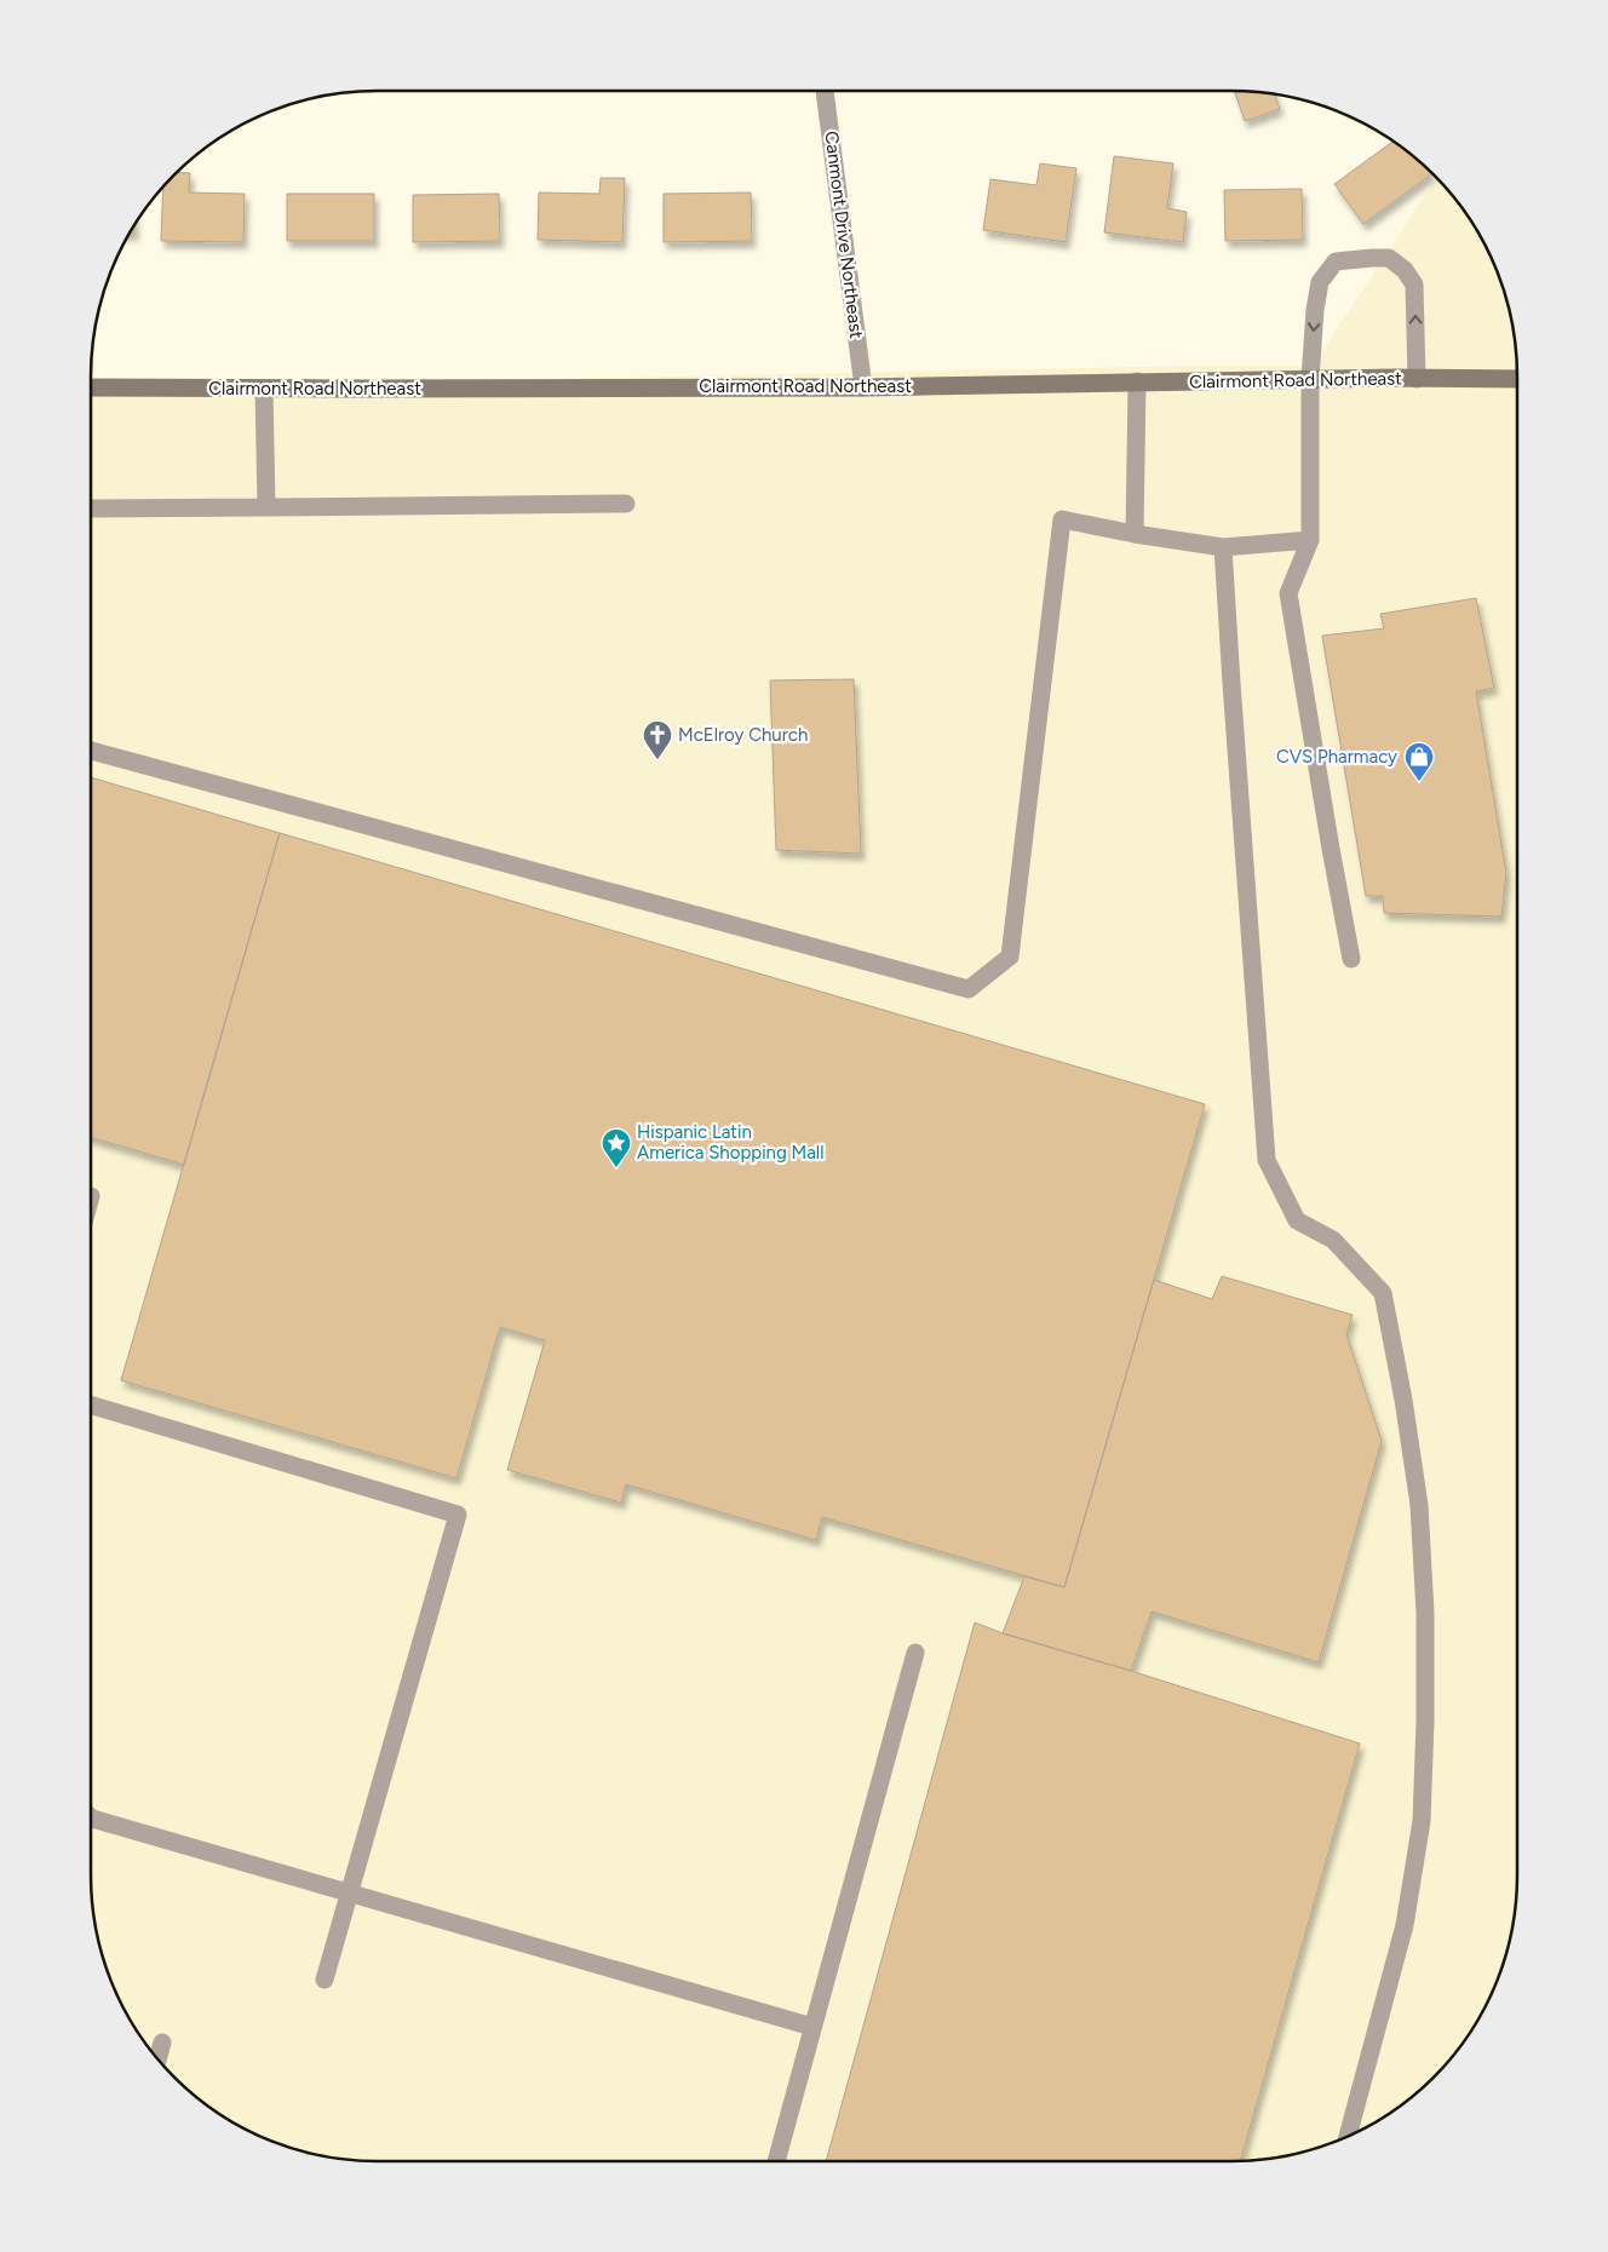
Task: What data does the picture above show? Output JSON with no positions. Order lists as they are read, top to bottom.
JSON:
{
  "streets": {
    "main road": ["Clairmont Road Northeast"],
    "street": ["Canmont Drive Northeast"]
  },
  "crossings": [
    ["Canmont Drive Northeast", "Clairmont Road Northeast"]
  ],
  "places": {
    "church": ["McElroy Church"],
    "shop": ["CVS Pharmacy"],
    "place": ["Hispanic Latin America Shopping Mall"]
  }
}
